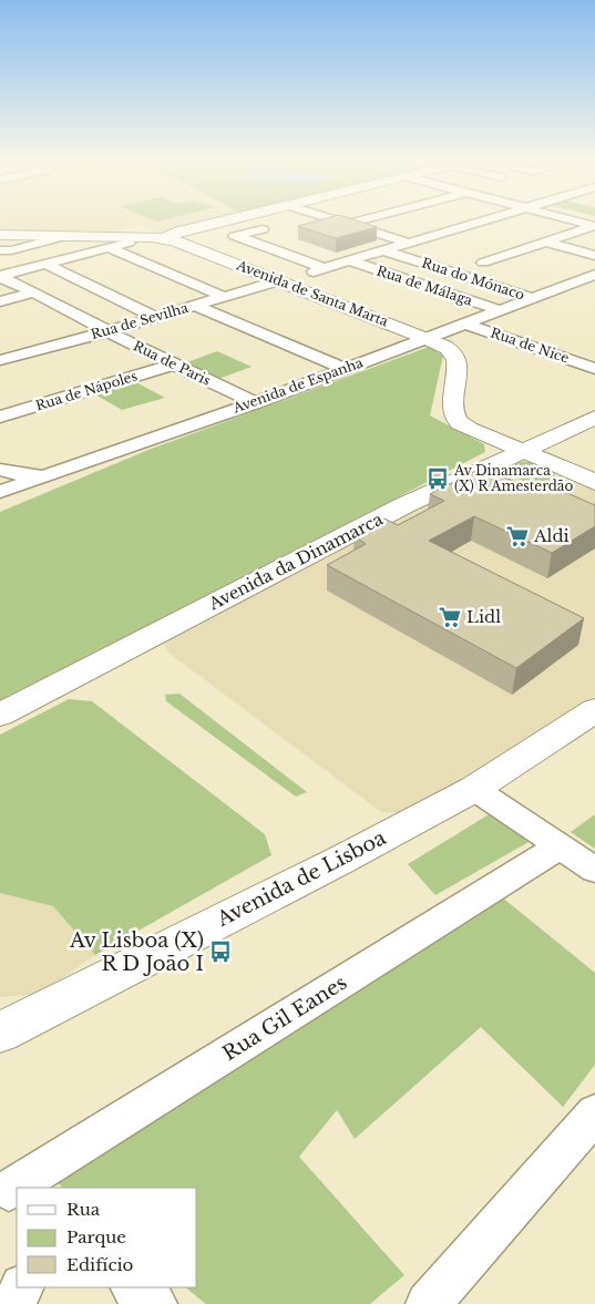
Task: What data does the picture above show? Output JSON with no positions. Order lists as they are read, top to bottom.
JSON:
{
  "streets": {
    "street": [
      "Rua do Mónaco",
      "Rua de Málaga",
      "Avenida de Santa Marta",
      "Rua de Sevilha",
      "Rua de Nice",
      "Rua de Paris",
      "Avenida de Espanha",
      "Rua de Nápoles",
      "Avenida da Dinamarca",
      "Avenida de Lisboa",
      "Rua Gil Eanes"
    ]
  },
  "crossings": [
    ["Rua do Mónaco", "Avenida de Espanha"],
    ["Rua de Málaga", "Avenida de Espanha"],
    ["Avenida de Santa Marta", "Rua de Sevilha"],
    ["Avenida de Santa Marta", "Avenida de Espanha"],
    ["Avenida de Santa Marta", "Avenida da Dinamarca"],
    ["Rua de Sevilha", "Rua de Paris"],
    ["Rua de Nice", "Avenida de Espanha"],
    ["Rua de Paris", "Avenida de Espanha"],
    ["Rua de Paris", "Rua de Nápoles"]
  ],
  "places": {
    "bus stop": ["Av Dinamarca (X) R Amesterdão", "Av Lisboa (X) R D João I"],
    "supermarket": ["Aldi", "Lidl"]
  },
  "legend": ["Rua", "Parque", "Edifício"]
}
